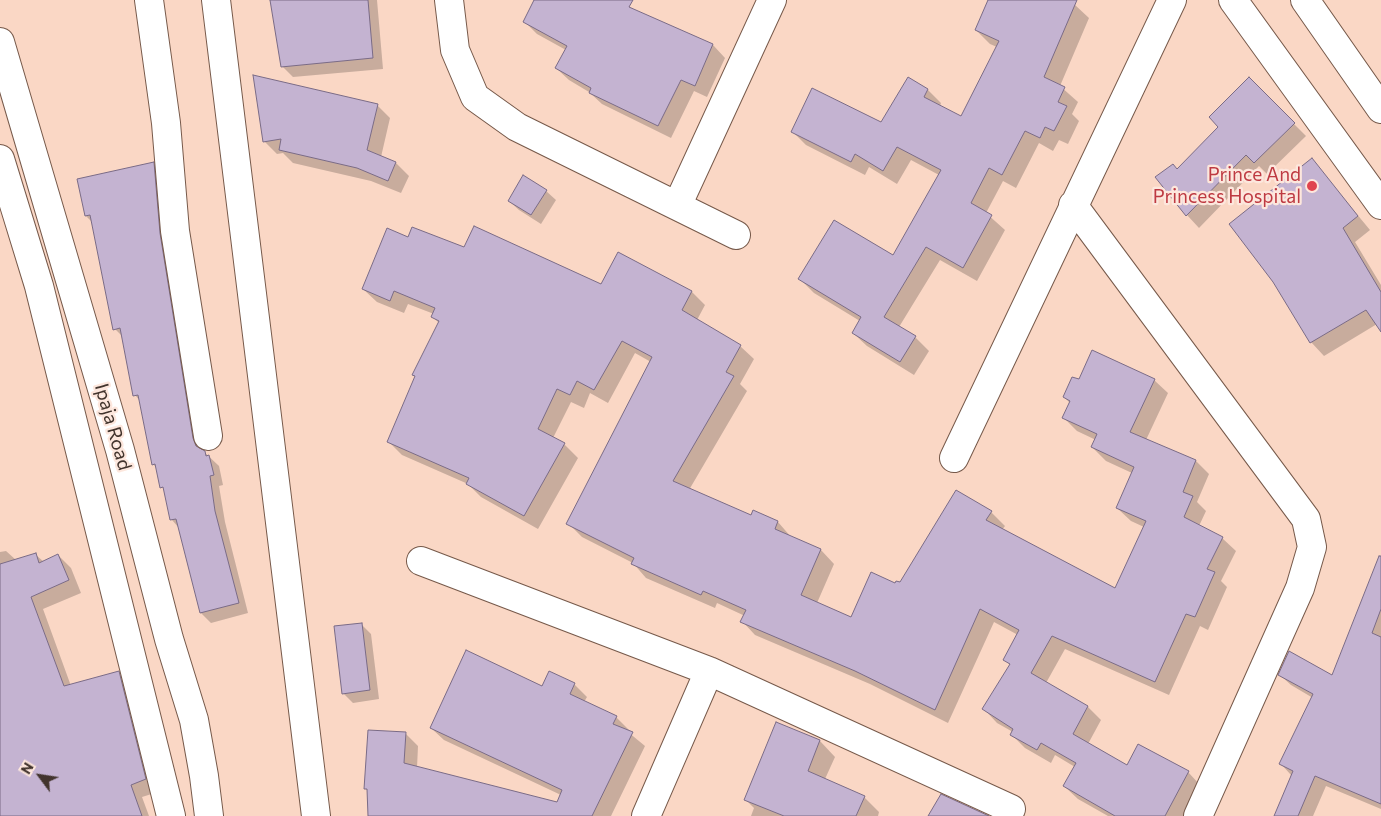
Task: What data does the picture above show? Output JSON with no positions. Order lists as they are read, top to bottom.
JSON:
{
  "streets": {
    "street": ["Ipaja Road"]
  },
  "places": ["Prince And Princess Hospital"],
  "north": "top left"
}
